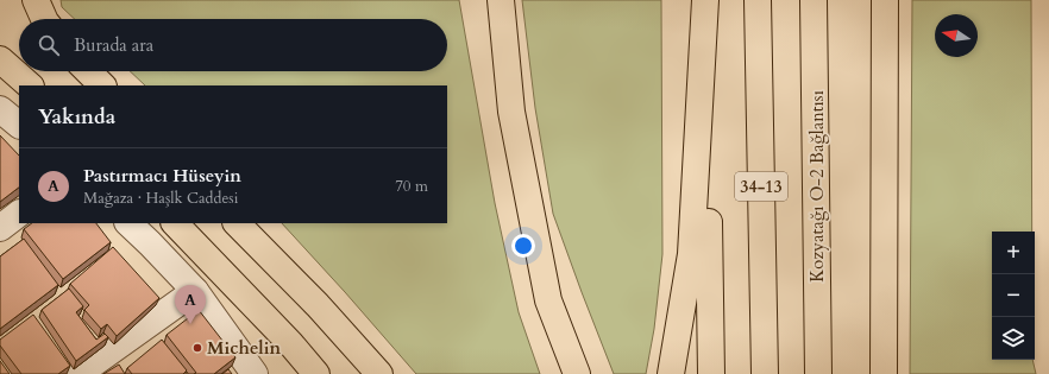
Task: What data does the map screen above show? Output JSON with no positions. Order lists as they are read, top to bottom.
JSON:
{
  "streets": {
    "main road": ["34-13", "Kozyatağı O-2 Bağlantısı"]
  },
  "places": ["Michelin"],
  "north": "left",
  "page": {
    "search": "Burada ara",
    "heading": "Yakında",
    "list": [
      {
        "mark": "A",
        "name": "Pastırmacı Hüseyin",
        "note": "Mağaza · Haşlk Caddesi",
        "value": "70 m"
      }
    ],
    "map_buttons": ["+", "−"],
    "pins": "A"
  }
}
